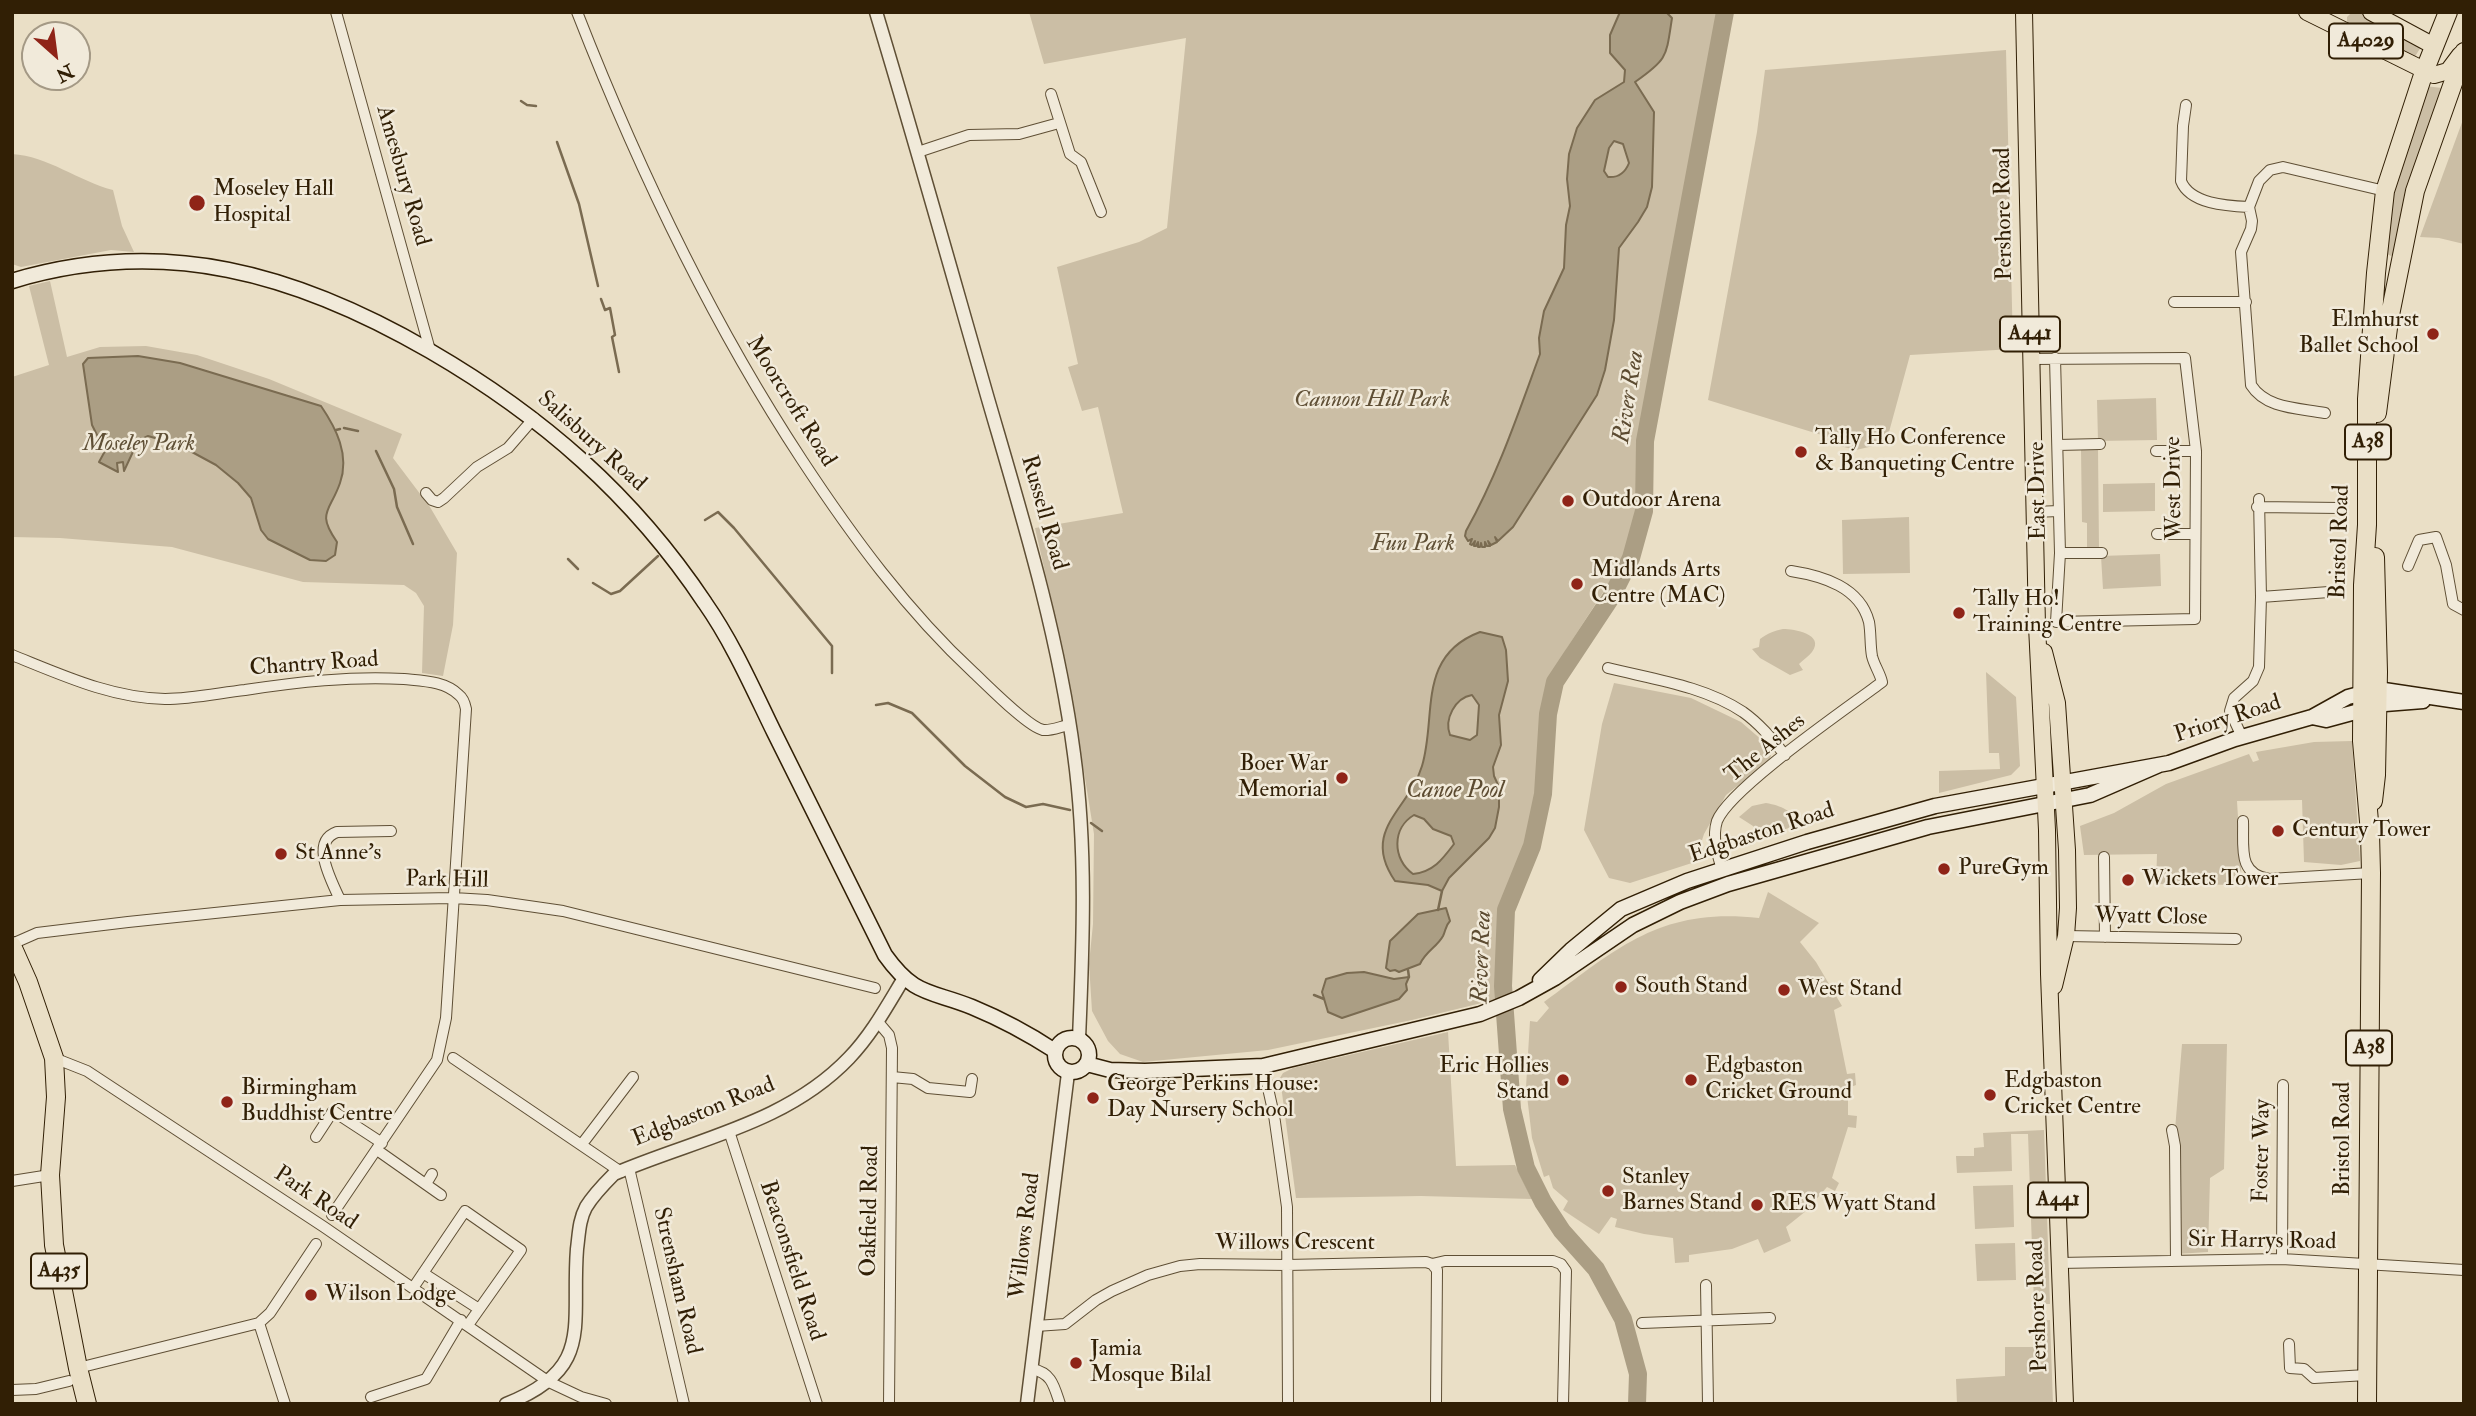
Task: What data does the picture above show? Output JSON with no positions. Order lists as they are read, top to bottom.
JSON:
{
  "streets": {
    "highway": ["A38", "Bristol Road", "A435"],
    "main road": [
      "A4029",
      "Pershore Road",
      "A441",
      "Salisbury Road",
      "Priory Road",
      "Edgbaston Road"
    ],
    "street": [
      "Amesbury Road",
      "Moorcroft Road",
      "West Drive",
      "East Drive",
      "Russell Road",
      "Chantry Road",
      "The Ashes",
      "Park Hill",
      "Wyatt Close",
      "Foster Way",
      "Park Road",
      "Oakfield Road",
      "Willows Road",
      "Sir Harrys Road",
      "Willows Crescent",
      "Beaconsfield Road",
      "Strensham Road"
    ]
  },
  "crossings": [
    ["A4029", "Bristol Road"],
    ["Amesbury Road", "Salisbury Road"],
    ["Pershore Road", "Priory Road"],
    ["Pershore Road", "Edgbaston Road"],
    ["Pershore Road", "Wyatt Close"],
    ["Pershore Road", "Sir Harrys Road"],
    ["Moorcroft Road", "Russell Road"],
    ["Salisbury Road", "Edgbaston Road"],
    ["West Drive", "East Drive"],
    ["Russell Road", "Edgbaston Road"],
    ["Russell Road", "Willows Road"],
    ["Bristol Road", "Priory Road"],
    ["Bristol Road", "Sir Harrys Road"],
    ["Chantry Road", "Park Hill"],
    ["Priory Road", "Edgbaston Road"],
    ["The Ashes", "Edgbaston Road"],
    ["Edgbaston Road", "Park Road"],
    ["Edgbaston Road", "Oakfield Road"],
    ["Edgbaston Road", "Willows Road"],
    ["Edgbaston Road", "Beaconsfield Road"],
    ["Edgbaston Road", "Strensham Road"],
    ["Park Hill", "A435"],
    ["Foster Way", "Sir Harrys Road"],
    ["Park Road", "A435"],
    ["Willows Road", "Willows Crescent"]
  ],
  "water": ["River Rea", "Canoe Pool"],
  "parks": ["Cannon Hill Park", "Moseley Park", "Fun Park"],
  "places": [
    "Moseley Hall Hospital",
    "Elmhurst Ballet School",
    "Tally Ho Conference & Banqueting Centre",
    "Outdoor Arena",
    "Midlands Arts Centre (MAC)",
    "Tally Ho! Training Centre",
    "Boer War Memorial",
    "Century Tower",
    "St Anne's",
    "PureGym",
    "Wickets Tower",
    "South Stand",
    "West Stand",
    "Eric Hollies Stand",
    "Edgbaston Cricket Ground",
    "Edgbaston Cricket Centre",
    "George Perkins House: Day Nursery School",
    "Birmingham Buddhist Centre",
    "Stanley Barnes Stand",
    "RES Wyatt Stand",
    "Wilson Lodge",
    "Jamia Mosque Bilal"
  ],
  "north": "bottom right"
}
